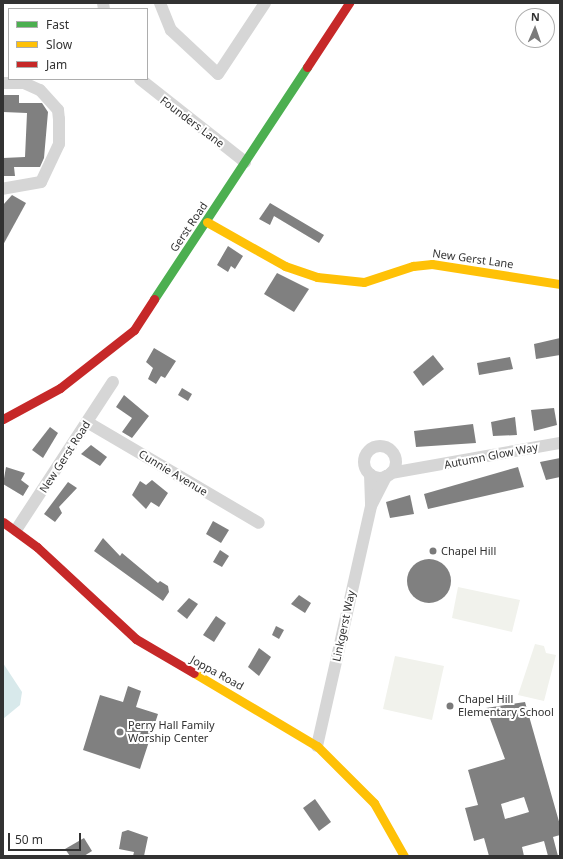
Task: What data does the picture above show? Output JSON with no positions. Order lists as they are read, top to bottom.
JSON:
{
  "streets": {
    "street": [
      "Founders Lane",
      "Gerst Road",
      "New Gerst Lane",
      "Autumn Glow Way",
      "New Gerst Road",
      "Cunnie Avenue",
      "Linkgerst Way",
      "Joppa Road"
    ]
  },
  "crossings": [
    ["Founders Lane", "Gerst Road"],
    ["Gerst Road", "New Gerst Lane"],
    ["Autumn Glow Way", "Linkgerst Way"],
    ["New Gerst Road", "Cunnie Avenue"],
    ["New Gerst Road", "Joppa Road"],
    ["Linkgerst Way", "Joppa Road"]
  ],
  "places": ["Chapel Hill", "Chapel Hill Elementary School", "Perry Hall Family Worship Center"],
  "legend": ["Fast", "Slow", "Jam"],
  "scale_bar": "50 m",
  "north": "top"
}
